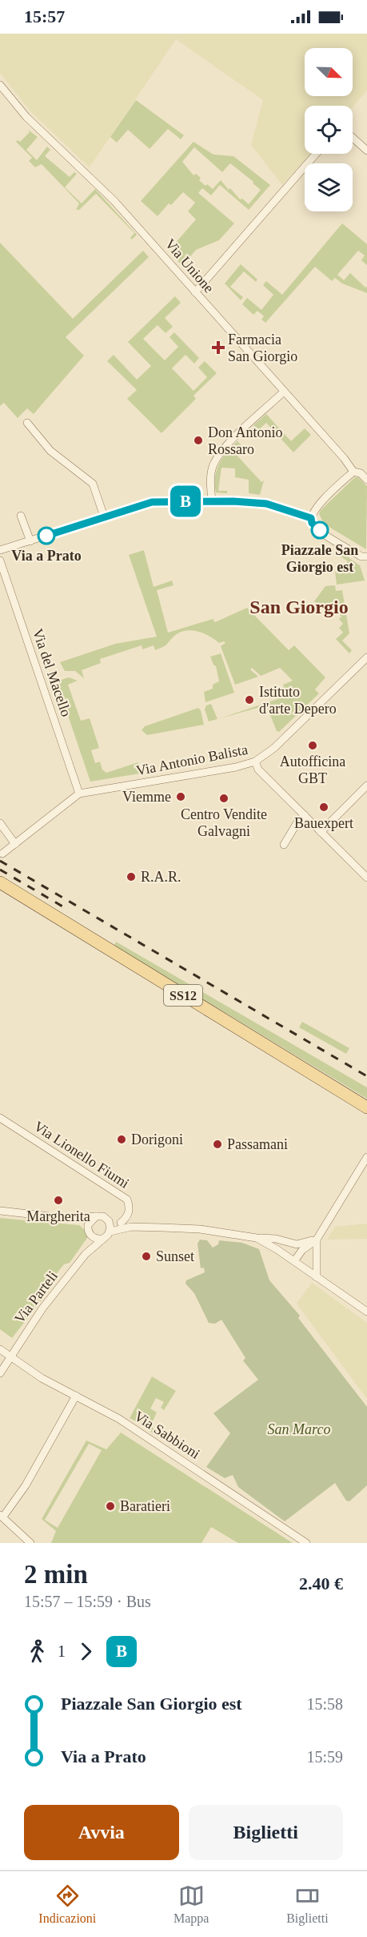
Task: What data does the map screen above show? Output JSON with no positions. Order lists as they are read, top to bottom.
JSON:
{
  "streets": {
    "main road": ["SS12"],
    "street": [
      "Via Unione",
      "Via del Macello",
      "Via Antonio Balista",
      "Via Lionello Fiumi",
      "Via Parteli",
      "Via Sabbioni"
    ]
  },
  "crossings": [
    ["Via del Macello", "Via Antonio Balista"],
    ["Via Lionello Fiumi", "Via Parteli"],
    ["Via Parteli", "Via Sabbioni"]
  ],
  "districts": ["San Giorgio"],
  "parks": ["San Marco"],
  "places": {
    "health": ["Farmacia San Giorgio"],
    "other": [
      "Don Antonio Rossaro",
      "Piazzale San Giorgio est",
      "Via a Prato",
      "Istituto d'arte Depero",
      "Autofficina GBT",
      "Viemme",
      "Centro Vendite Galvagni",
      "Bauexpert",
      "R.A.R.",
      "Dorigoni",
      "Passamani",
      "Margherita",
      "Sunset",
      "Baratieri"
    ]
  },
  "lines": ["bus line B"],
  "north": "bottom right",
  "page": {
    "status": "15:57",
    "on_map": "B",
    "heading": ["2 min", "15:57 – 15:59 · Bus", "2.40 €"],
    "legs": ["1", "B"],
    "list": [
      {
        "name": "Piazzale San Giorgio est",
        "value": "15:58"
      },
      {
        "name": "Via a Prato",
        "value": "15:59"
      }
    ],
    "buttons": ["Avvia", "Biglietti"],
    "tabs": ["Indicazioni", "Mappa", "Biglietti"]
  }
}
